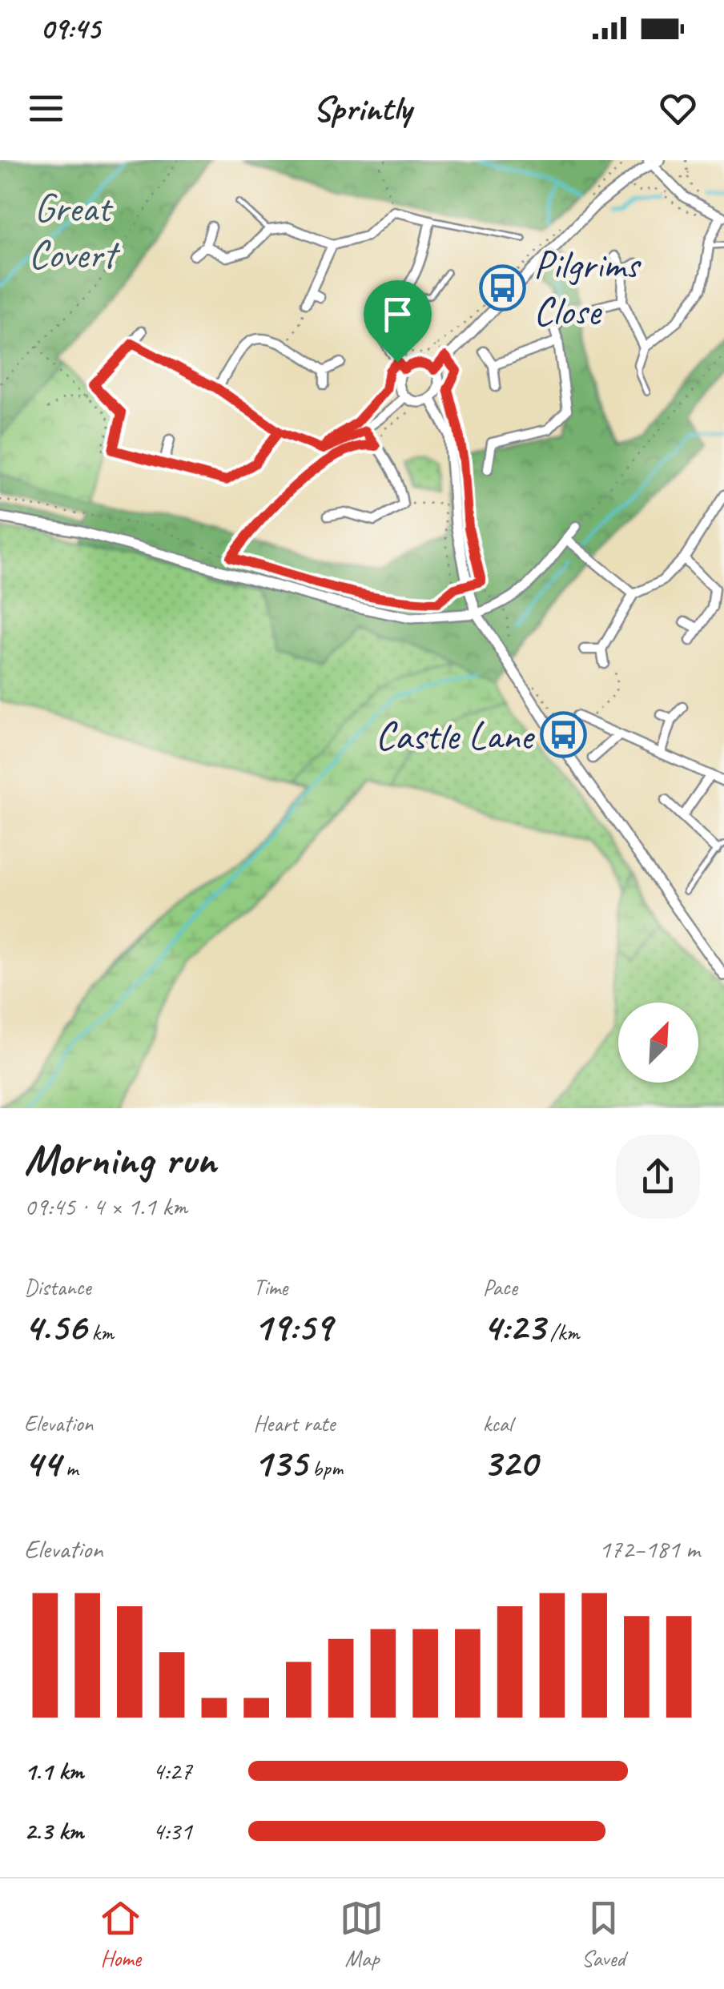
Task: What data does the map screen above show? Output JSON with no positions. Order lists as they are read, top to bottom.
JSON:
{
  "parks": ["Great Covert"],
  "places": {
    "bus stop": ["Pilgrims Close", "Castle Lane"]
  },
  "north": "top right",
  "page": {
    "status": "09:45",
    "header": "Sprintly",
    "heading": ["Morning run", "09:45 · 4 × 1.1 km"],
    "stats": [
      ["Distance", "4.56 km"],
      ["Time", "19:59"],
      ["Pace", "4:23 /km"],
      ["Elevation", "44 m"],
      ["Heart rate", "135 bpm"],
      ["kcal", "320"]
    ],
    "chart": ["Elevation", "172–181 m"],
    "list": [
      {
        "name": "1.1 km",
        "note": "4:27"
      },
      {
        "name": "2.3 km",
        "note": "4:31"
      }
    ],
    "tabs": ["Home", "Map", "Saved"]
  }
}
